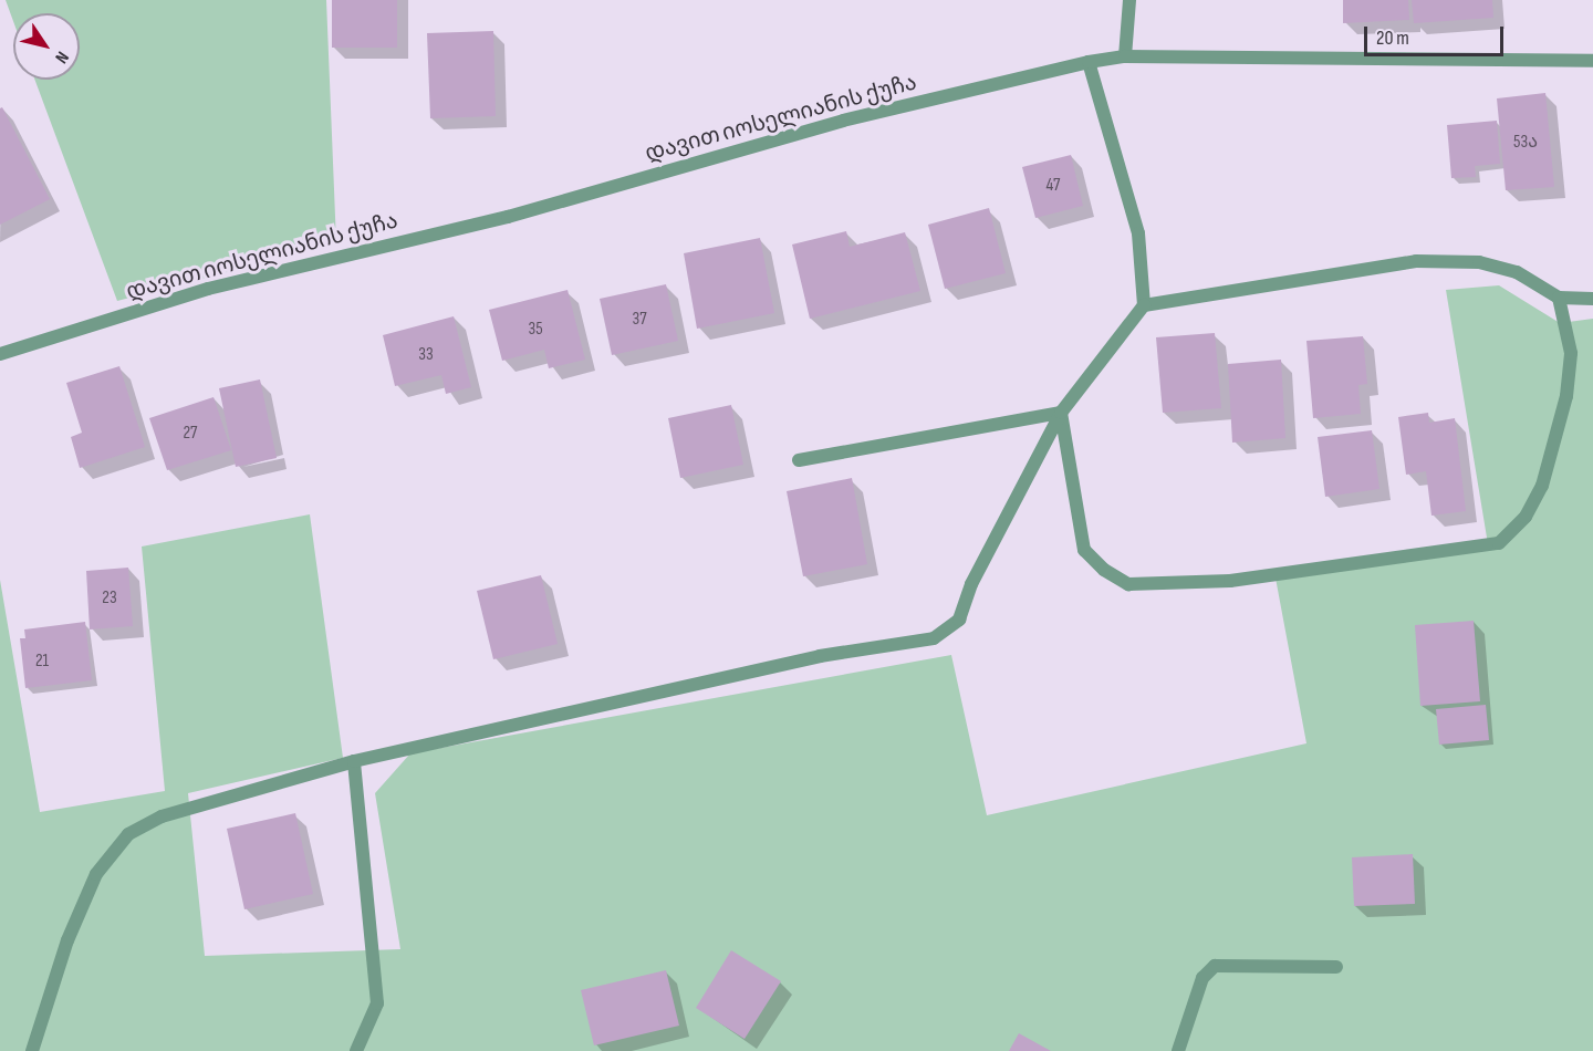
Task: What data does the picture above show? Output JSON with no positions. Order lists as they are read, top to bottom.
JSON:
{
  "streets": {
    "street": ["დავით იოსელიანის ქუჩა"]
  },
  "house_numbers": [
    "53ა",
    "47",
    "37",
    "35",
    "33",
    "27",
    "23",
    "21"
  ],
  "scale_bar": "20 m",
  "north": "bottom right"
}
